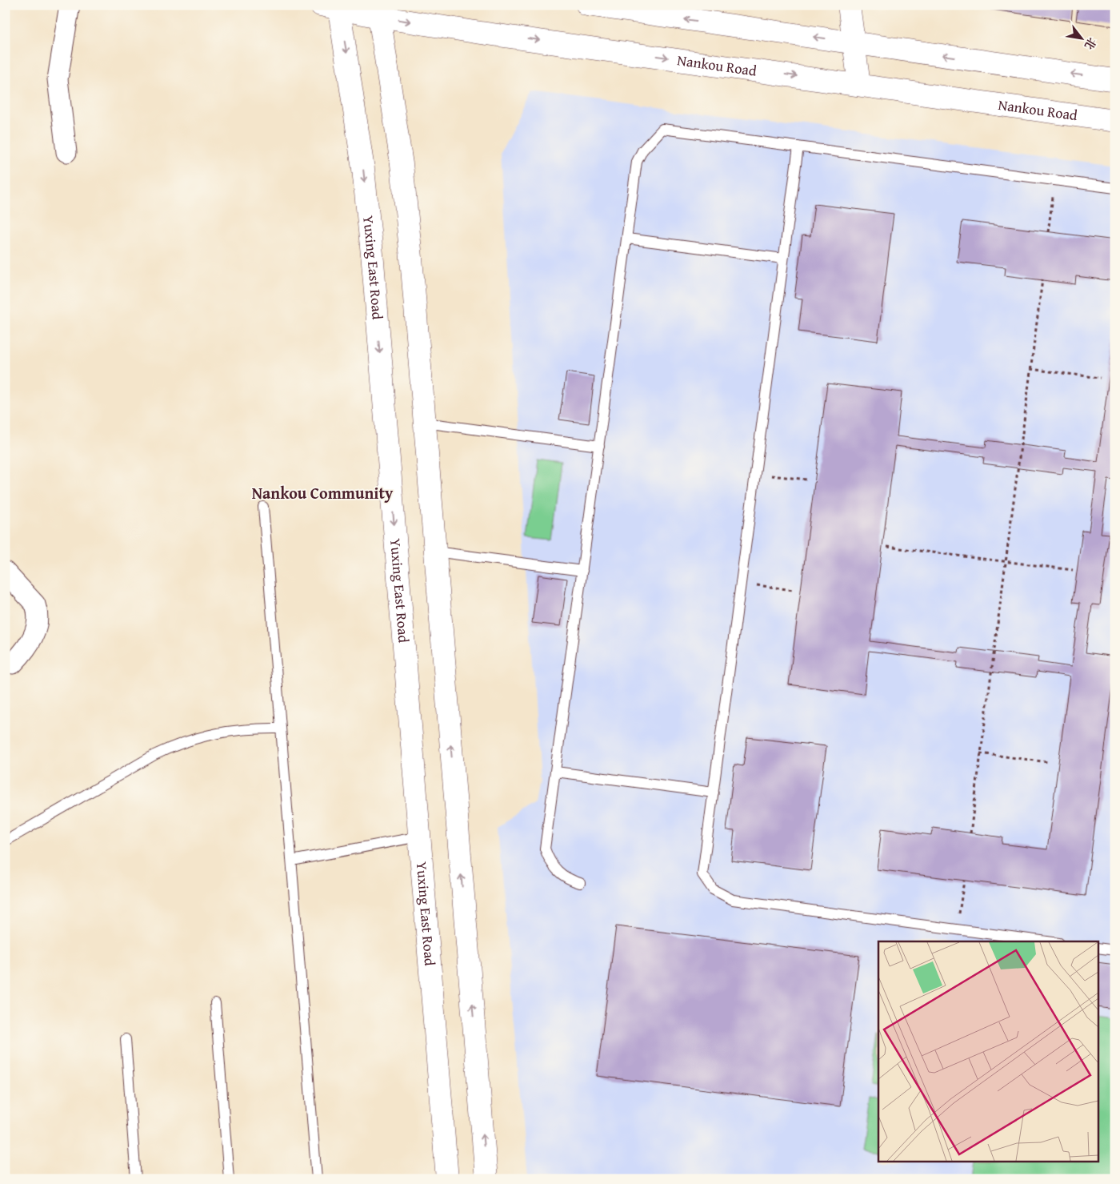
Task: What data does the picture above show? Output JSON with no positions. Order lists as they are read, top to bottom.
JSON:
{
  "streets": {
    "main road": ["Nankou Road", "Yuxing East Road"]
  },
  "crossings": [
    ["Nankou Road", "Yuxing East Road"]
  ],
  "districts": ["Nankou Community"],
  "north": "bottom right"
}
